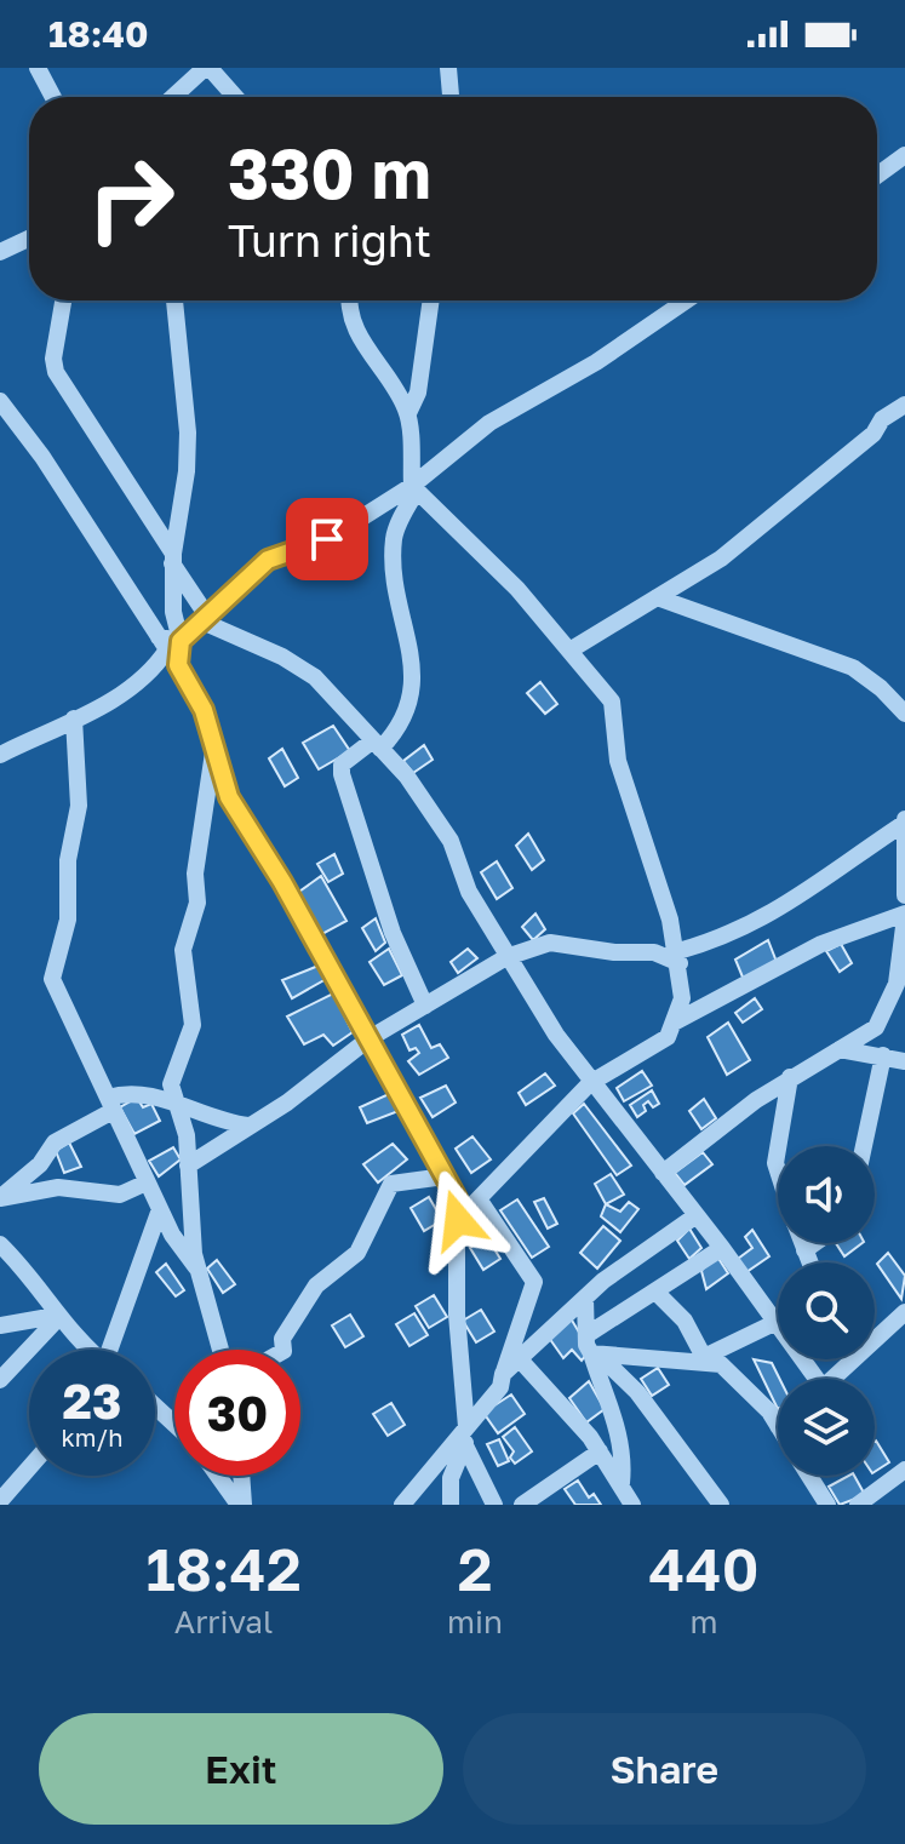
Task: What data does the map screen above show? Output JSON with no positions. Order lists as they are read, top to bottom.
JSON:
{
  "page": {
    "status": "18:40",
    "turn": ["330 m", "Turn right"],
    "speed": "23 km/h",
    "limit": "30",
    "eta": [
      "18:42",
      "Arrival",
      "2",
      "min",
      "440",
      "m"
    ],
    "buttons": ["Exit", "Share"]
  }
}
